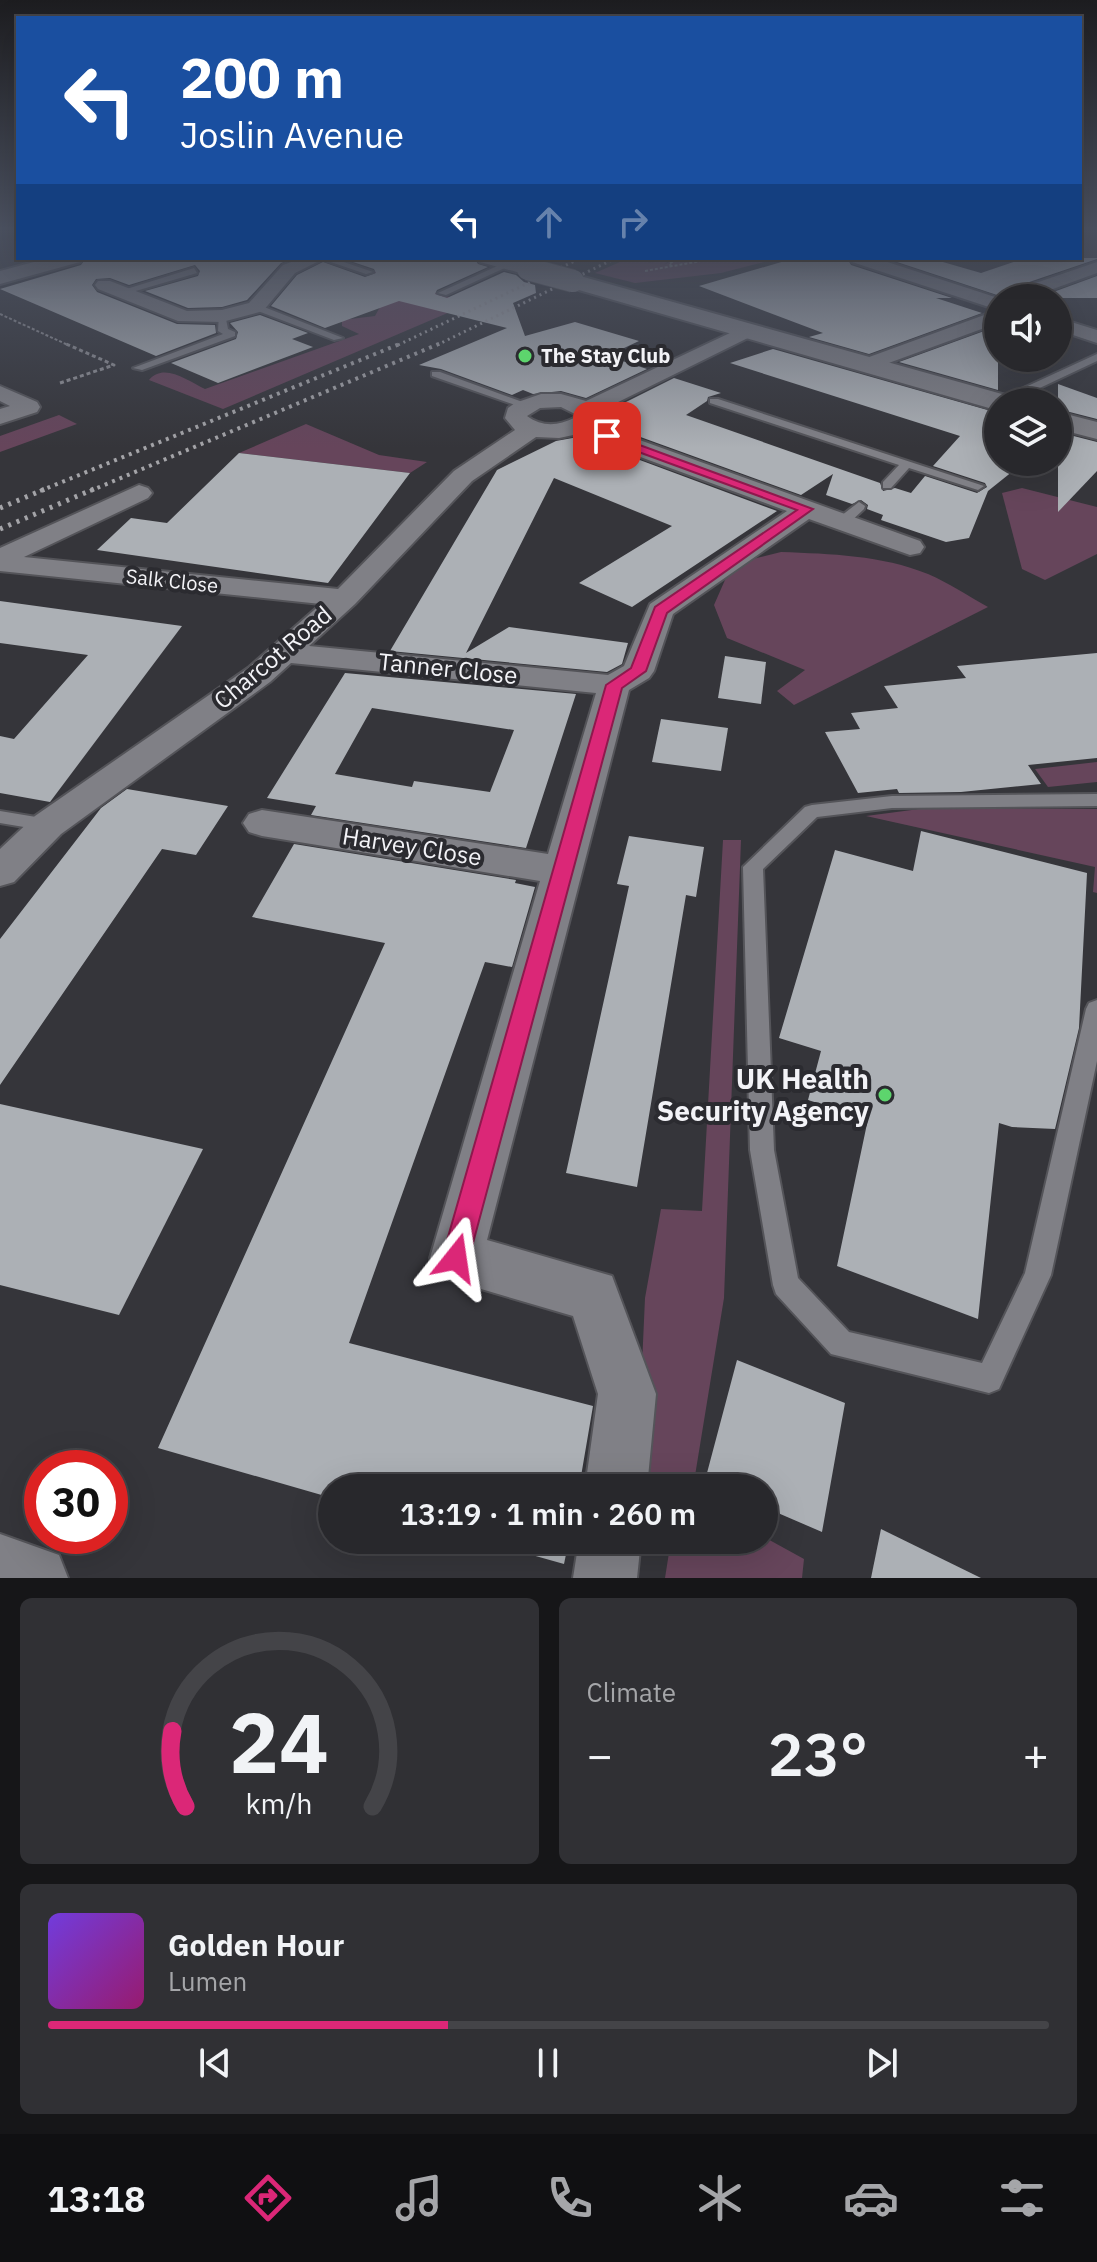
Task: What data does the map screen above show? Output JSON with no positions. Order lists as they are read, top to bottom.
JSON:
{
  "streets": {
    "street": [
      "Salk Close",
      "Charcot Road",
      "Tanner Close",
      "Harvey Close"
    ]
  },
  "crossings": [
    ["Salk Close", "Charcot Road"],
    ["Charcot Road", "Tanner Close"]
  ],
  "places": ["The Stay Club", "UK Health Security Agency"],
  "page": {
    "turn": ["200 m", "Joslin Avenue"],
    "limit": "30",
    "trip": "13:19 · 1 min · 260 m",
    "tile": "Climate",
    "heat": ["−", "23°", "+"],
    "song": ["Golden Hour", "Lumen"],
    "tabs": "13:18",
    "gauge": ["24", "km/h"]
  }
}
